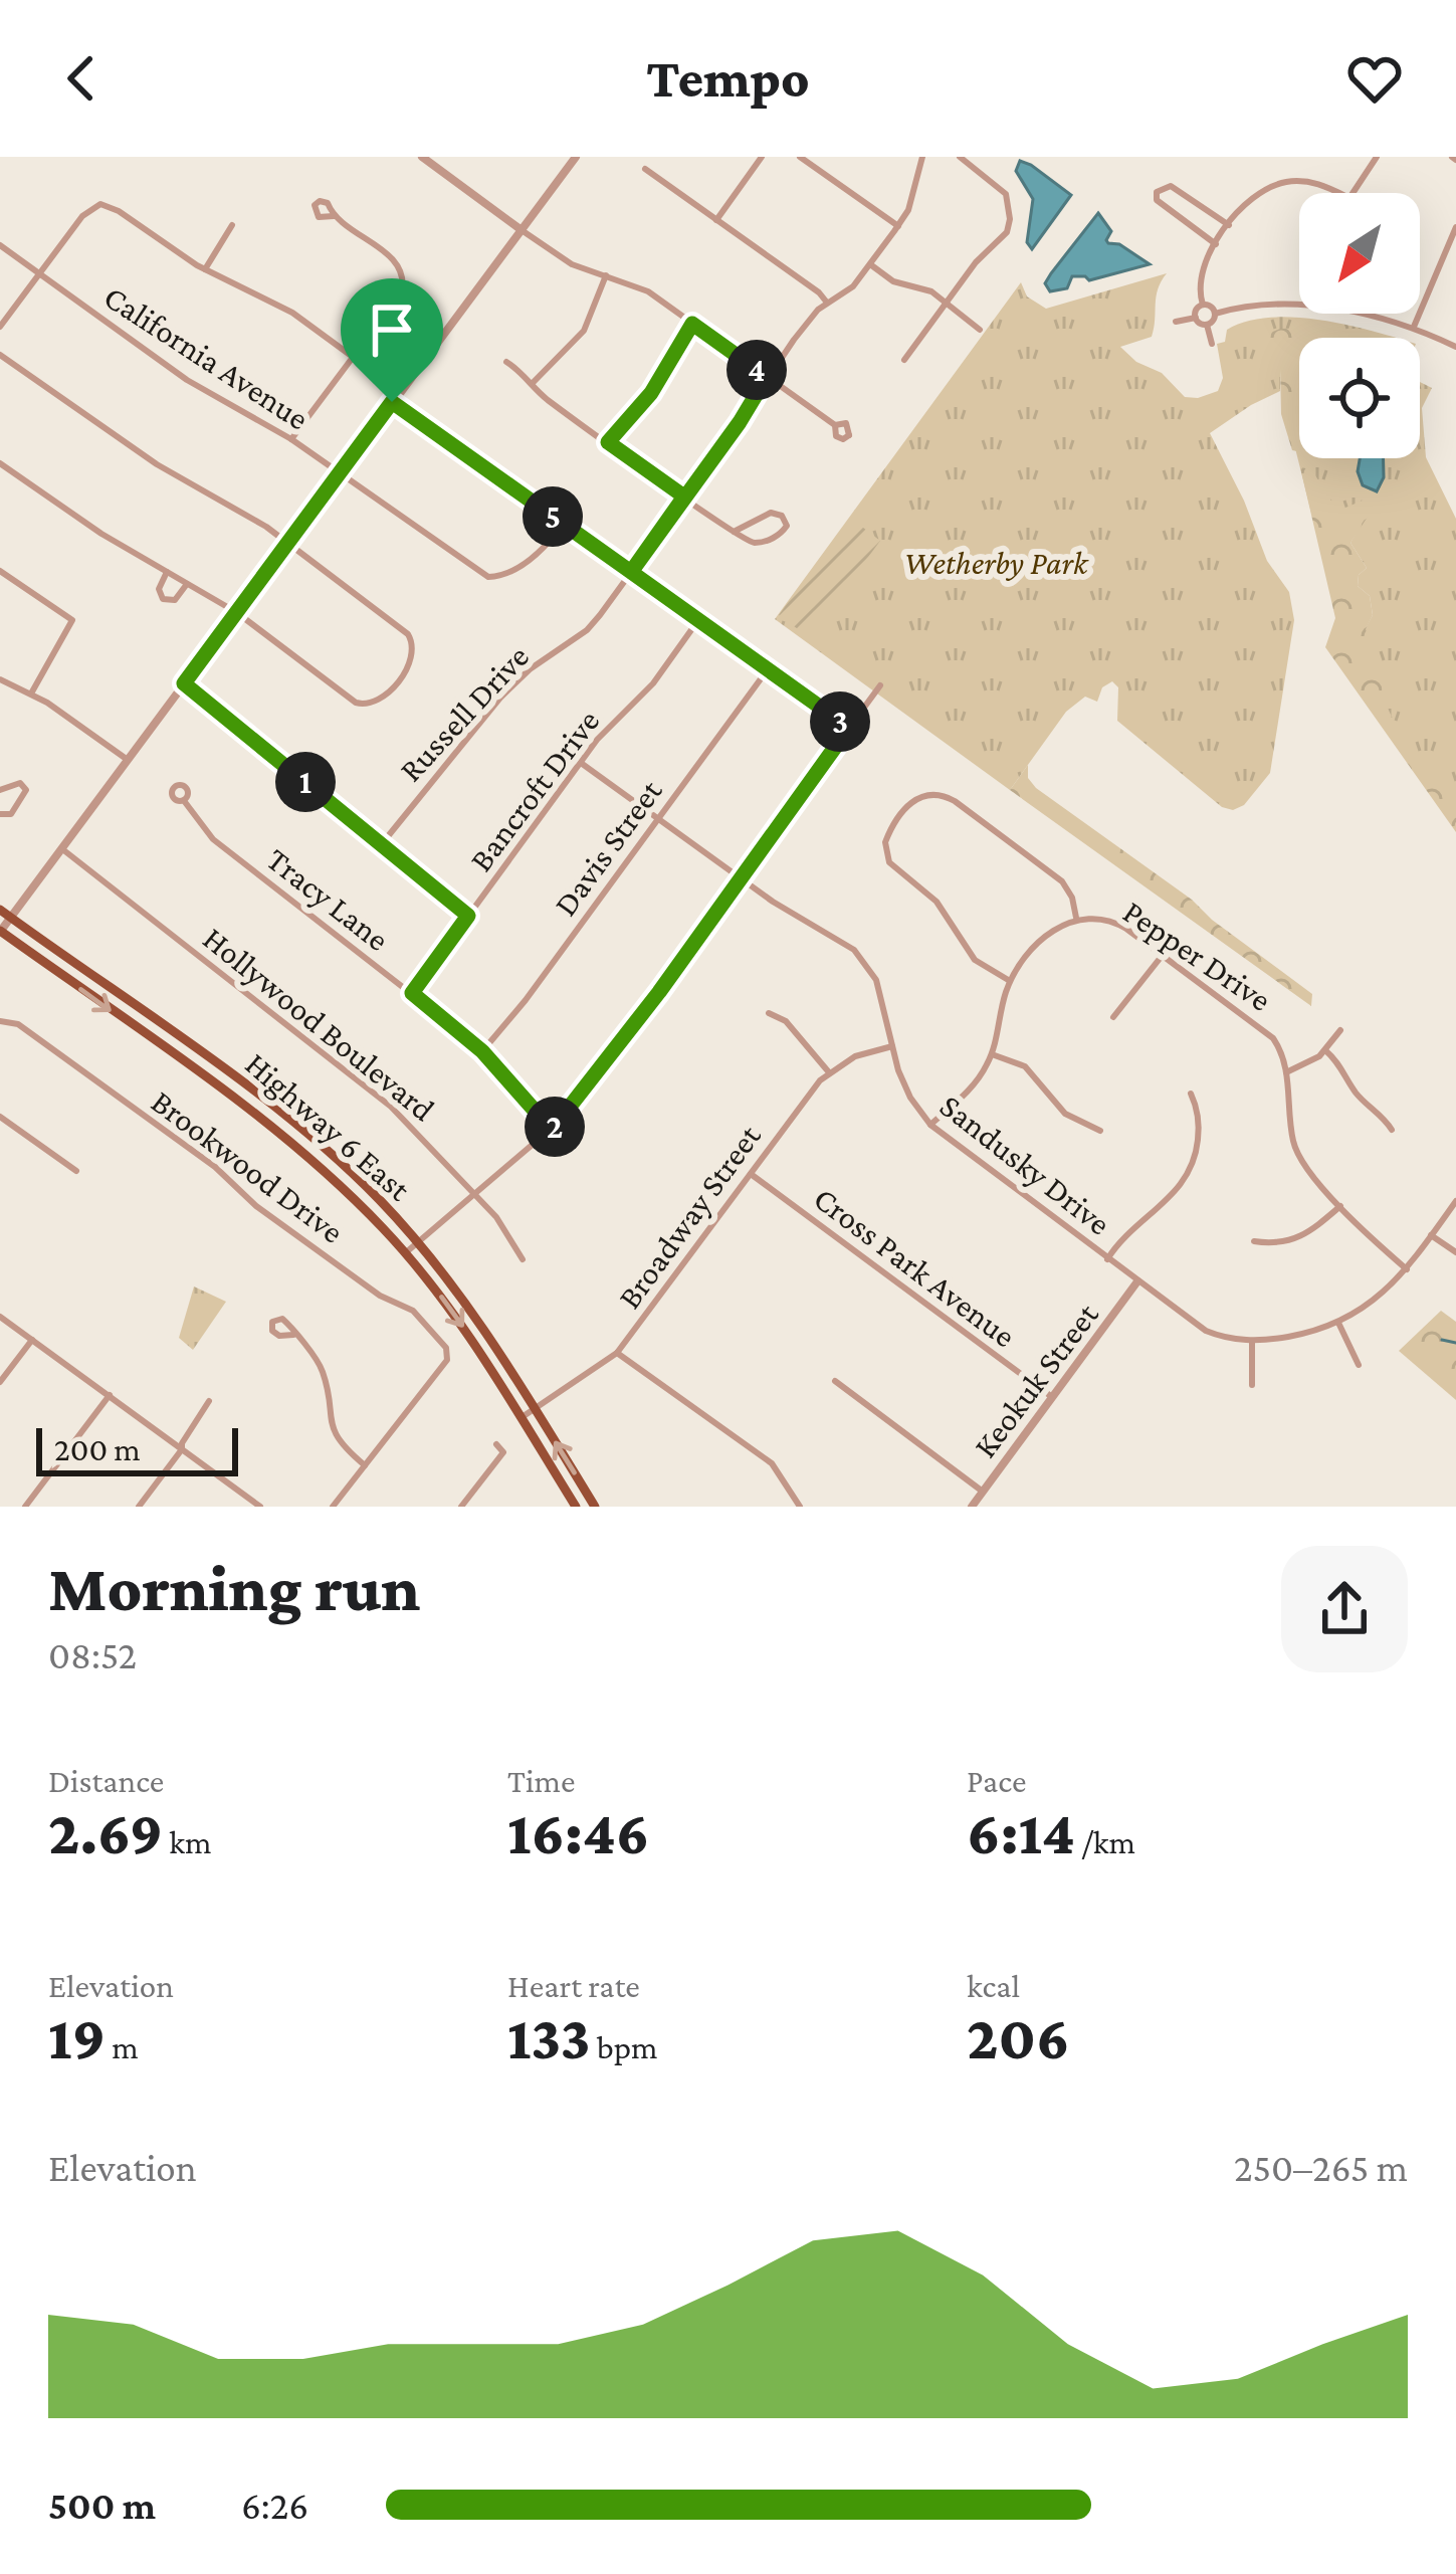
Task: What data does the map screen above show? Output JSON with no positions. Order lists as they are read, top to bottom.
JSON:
{
  "streets": {
    "main road": ["Highway 6 East"],
    "street": [
      "California Avenue",
      "Russell Drive",
      "Bancroft Drive",
      "Davis Street",
      "Tracy Lane",
      "Pepper Drive",
      "Hollywood Boulevard",
      "Sandusky Drive",
      "Brookwood Drive",
      "Broadway Street",
      "Cross Park Avenue",
      "Keokuk Street"
    ]
  },
  "crossings": [
    ["Bancroft Drive", "Tracy Lane"],
    ["Bancroft Drive", "Sandusky Drive"],
    ["Davis Street", "Tracy Lane"],
    ["Davis Street", "Sandusky Drive"],
    ["Pepper Drive", "Sandusky Drive"],
    ["Highway 6 East", "Broadway Street"],
    ["Sandusky Drive", "Broadway Street"],
    ["Sandusky Drive", "Keokuk Street"],
    ["Broadway Street", "Cross Park Avenue"],
    ["Cross Park Avenue", "Keokuk Street"]
  ],
  "parks": ["Wetherby Park"],
  "scale_bar": "200 m",
  "north": "bottom left",
  "page": {
    "header": "Tempo",
    "pins": [
      "4",
      "5",
      "3",
      "1",
      "2"
    ],
    "scale": "200 m",
    "heading": ["Morning run", "08:52"],
    "stats": [
      ["Distance", "2.69 km"],
      ["Time", "16:46"],
      ["Pace", "6:14 /km"],
      ["Elevation", "19 m"],
      ["Heart rate", "133 bpm"],
      ["kcal", "206"]
    ],
    "chart": ["Elevation", "250–265 m"],
    "list": [
      {
        "name": "500 m",
        "note": "6:26"
      }
    ]
  }
}
